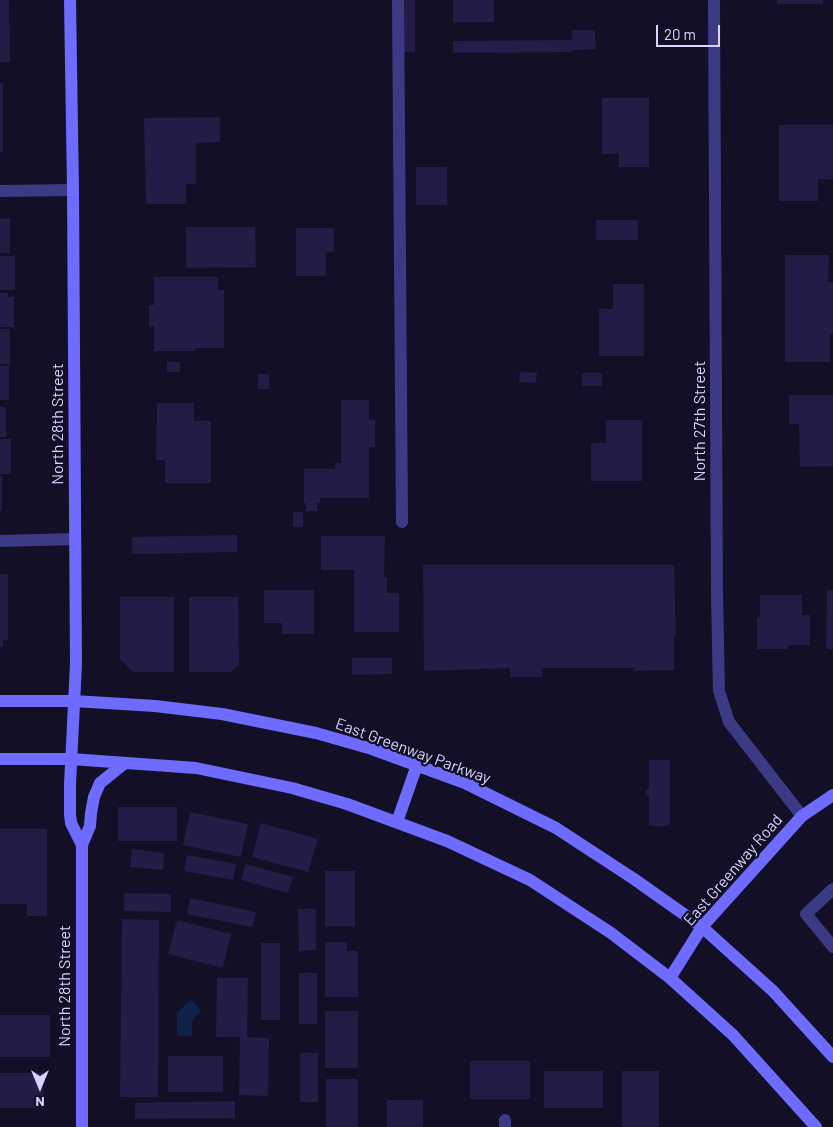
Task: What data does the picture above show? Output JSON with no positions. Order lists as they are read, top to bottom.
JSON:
{
  "streets": {
    "main road": ["North 28th Street", "East Greenway Parkway", "East Greenway Road"],
    "street": ["North 27th Street"]
  },
  "crossings": [
    ["North 27th Street", "East Greenway Road"],
    ["North 28th Street", "East Greenway Parkway"],
    ["East Greenway Parkway", "East Greenway Road"]
  ],
  "scale_bar": "20 m",
  "north": "bottom"
}
